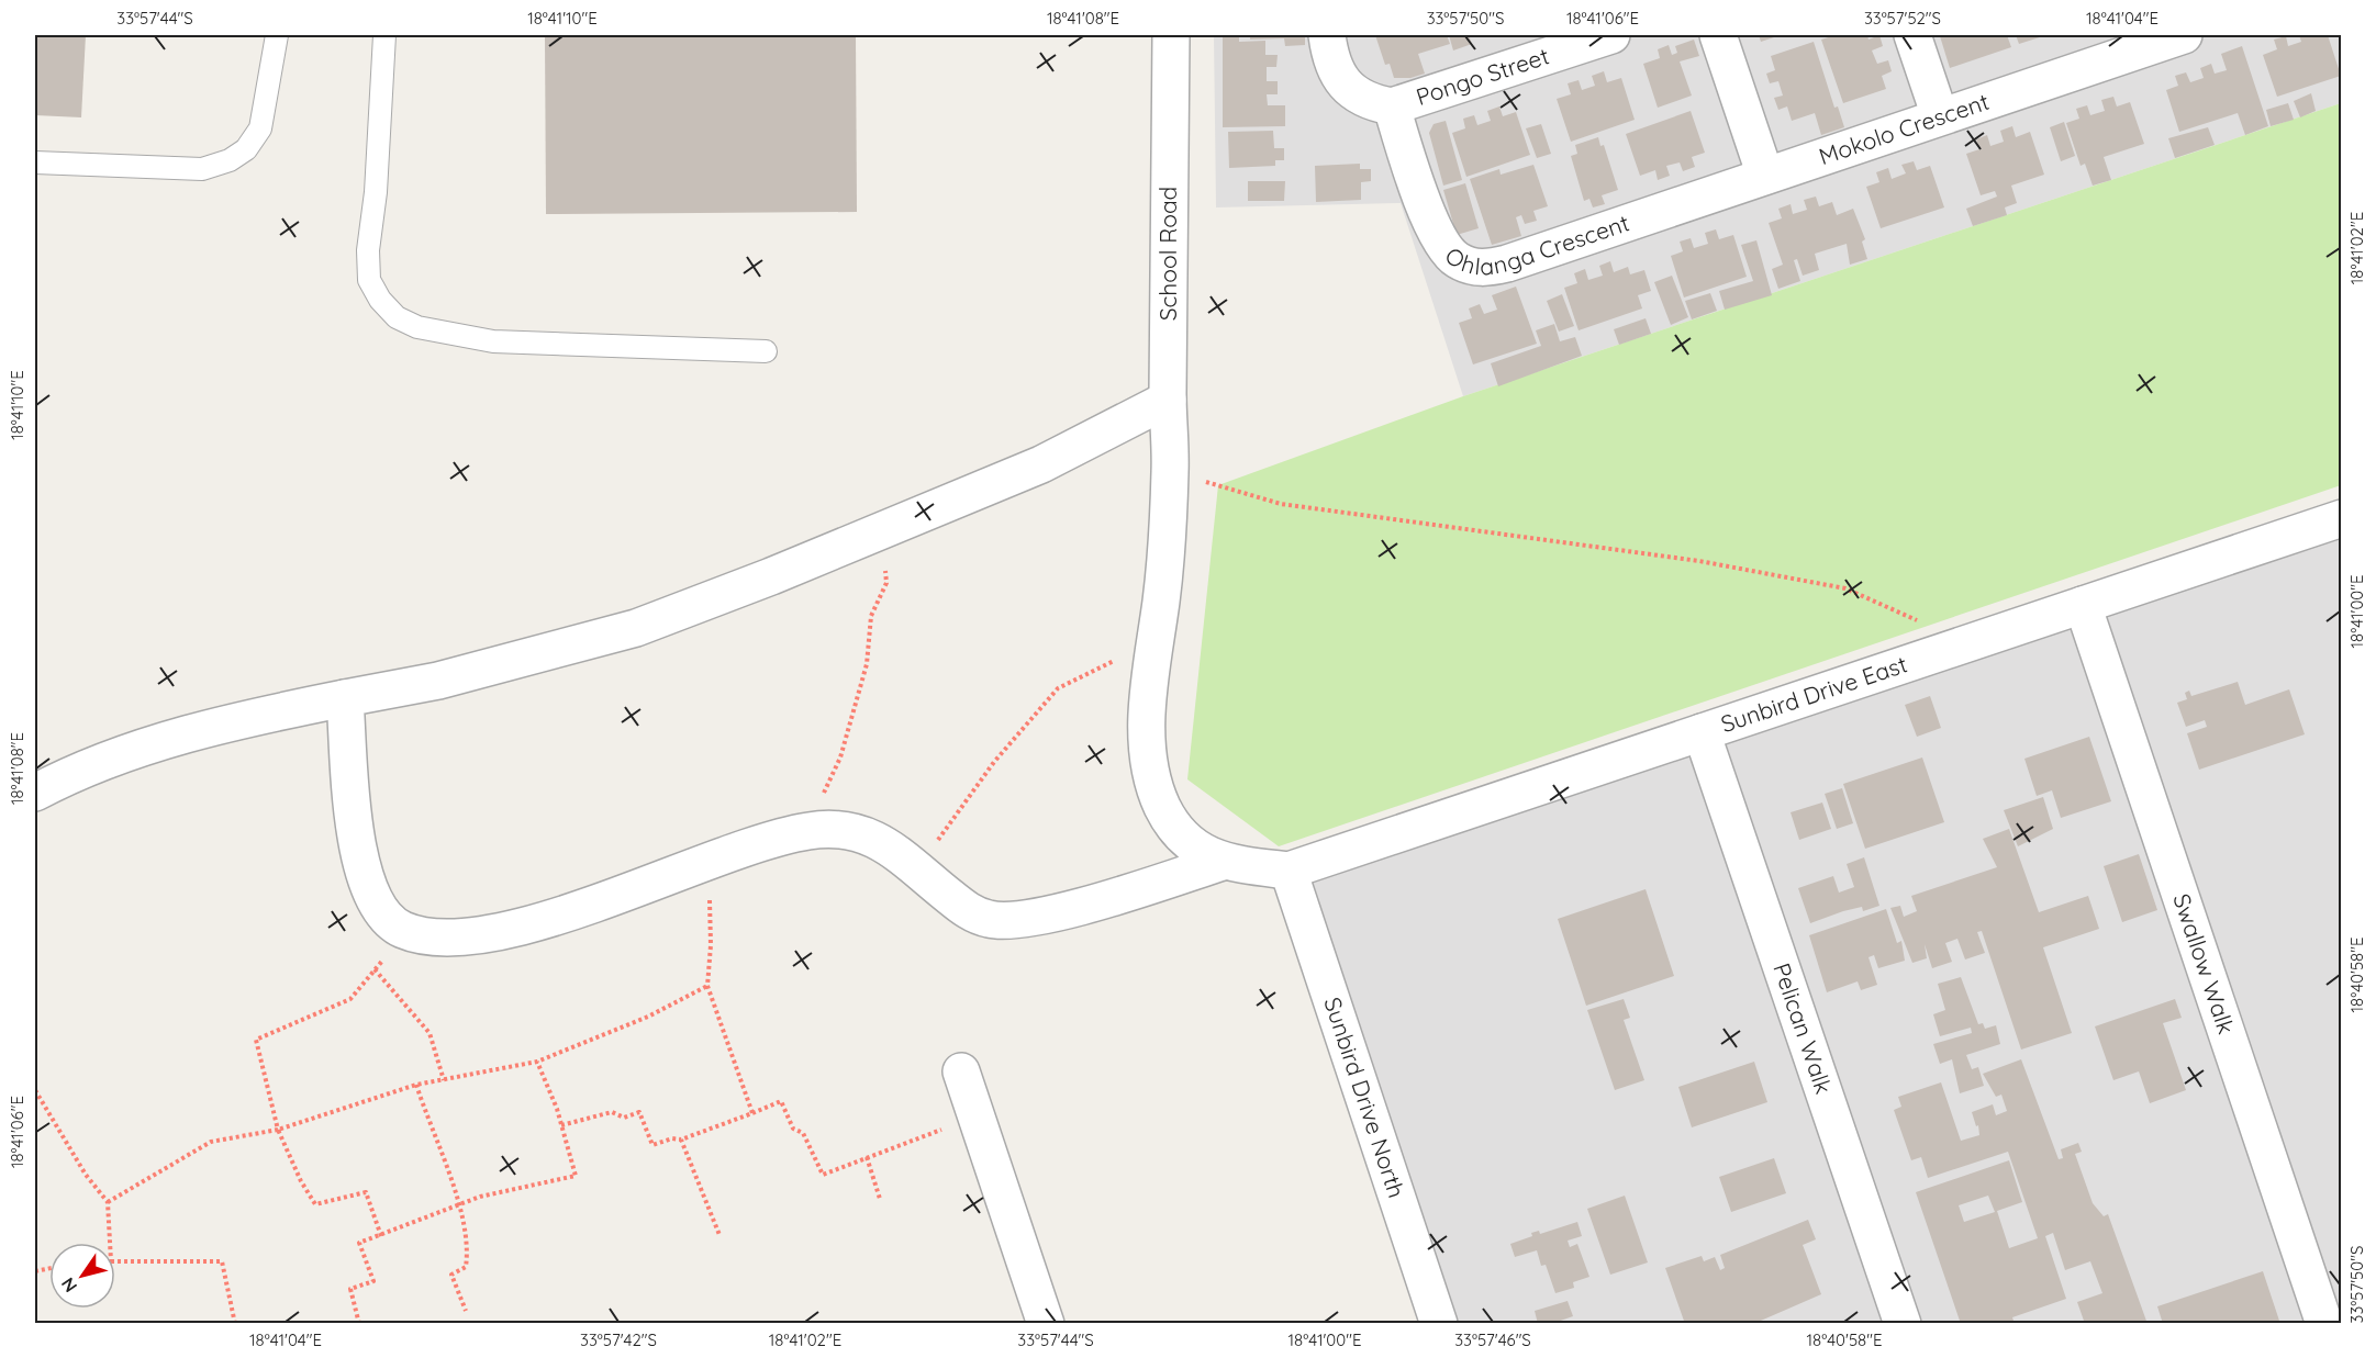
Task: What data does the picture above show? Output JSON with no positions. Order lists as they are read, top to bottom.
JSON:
{
  "streets": {
    "street": [
      "Pongo Street",
      "Mokolo Crescent",
      "Ohlanga Crescent",
      "School Road",
      "Sunbird Drive East",
      "Swallow Walk",
      "Pelican Walk",
      "Sunbird Drive North"
    ]
  },
  "crossings": [
    ["Pongo Street", "Ohlanga Crescent"],
    ["Mokolo Crescent", "Ohlanga Crescent"],
    ["Sunbird Drive East", "Swallow Walk"],
    ["Sunbird Drive East", "Pelican Walk"],
    ["Sunbird Drive East", "Sunbird Drive North"]
  ],
  "north": "bottom left",
  "coordinates": [
    "33°57'44\"S",
    "18°41'10\"E",
    "18°41'08\"E",
    "33°57'50\"S",
    "18°41'06\"E",
    "33°57'52\"S",
    "18°41'04\"E",
    "18°41'02\"E",
    "18°41'00\"E",
    "18°40'58\"E",
    "33°57'42\"S",
    "33°57'46\"S"
  ]
}
